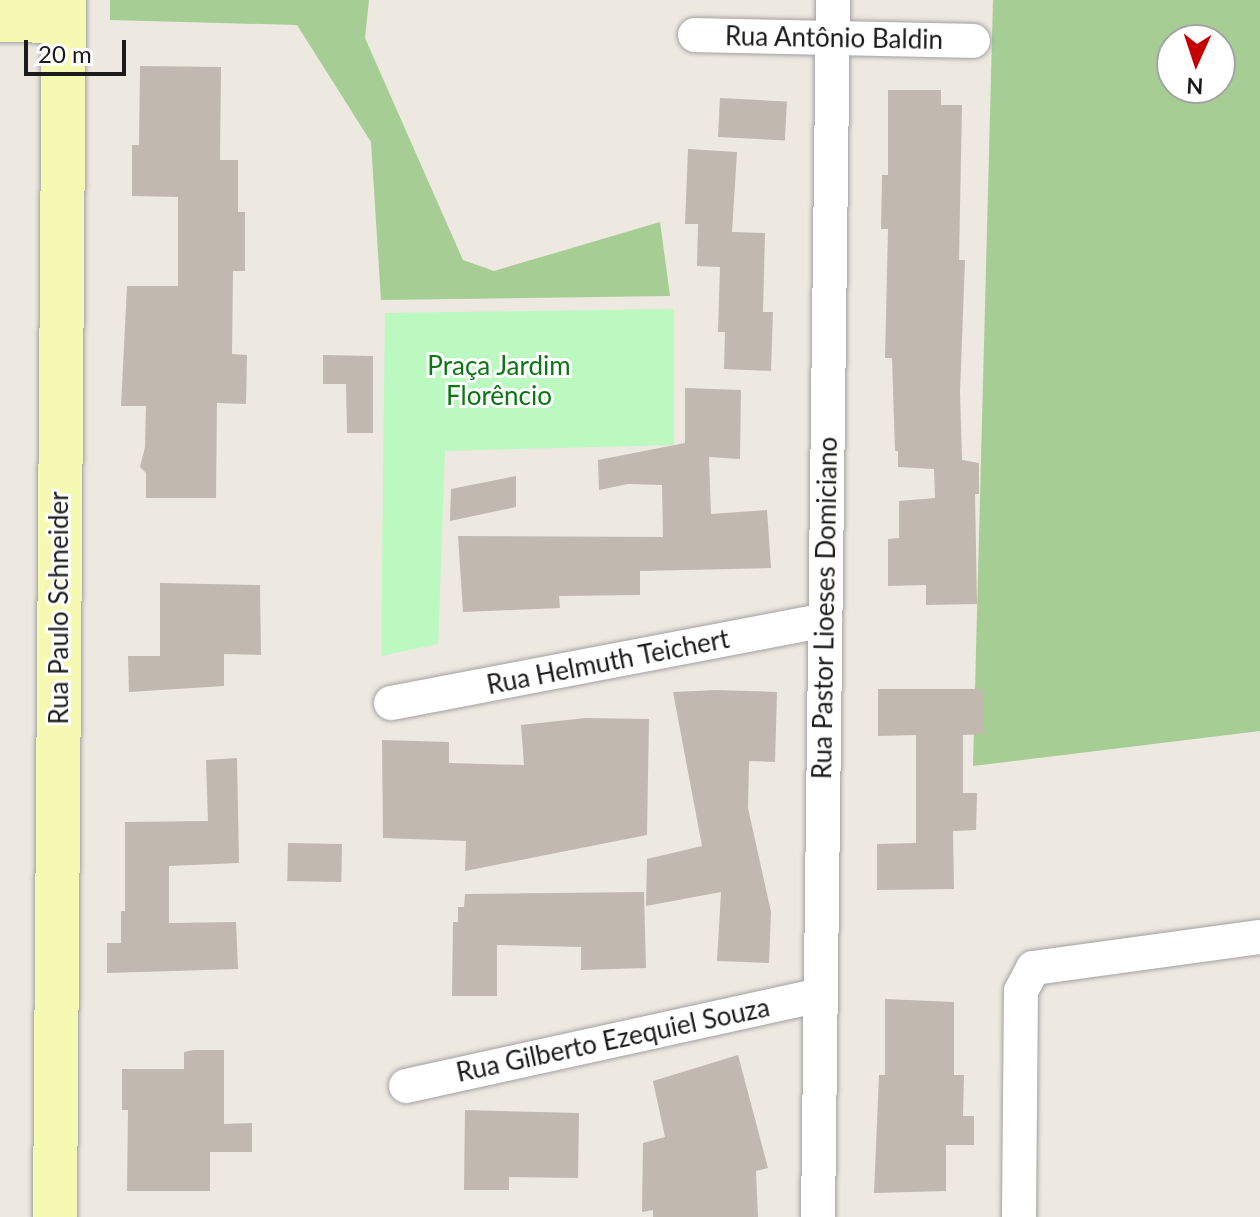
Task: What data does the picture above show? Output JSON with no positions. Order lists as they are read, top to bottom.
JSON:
{
  "streets": {
    "street": [
      "Rua Antônio Baldin",
      "Rua Paulo Schneider",
      "Rua Pastor Lioeses Domiciano",
      "Rua Helmuth Teichert",
      "Rua Gilberto Ezequiel Souza"
    ]
  },
  "crossings": [
    ["Rua Antônio Baldin", "Rua Pastor Lioeses Domiciano"],
    ["Rua Pastor Lioeses Domiciano", "Rua Helmuth Teichert"],
    ["Rua Pastor Lioeses Domiciano", "Rua Gilberto Ezequiel Souza"]
  ],
  "parks": ["Praça Jardim Florêncio"],
  "scale_bar": "20 m",
  "north": "bottom"
}
